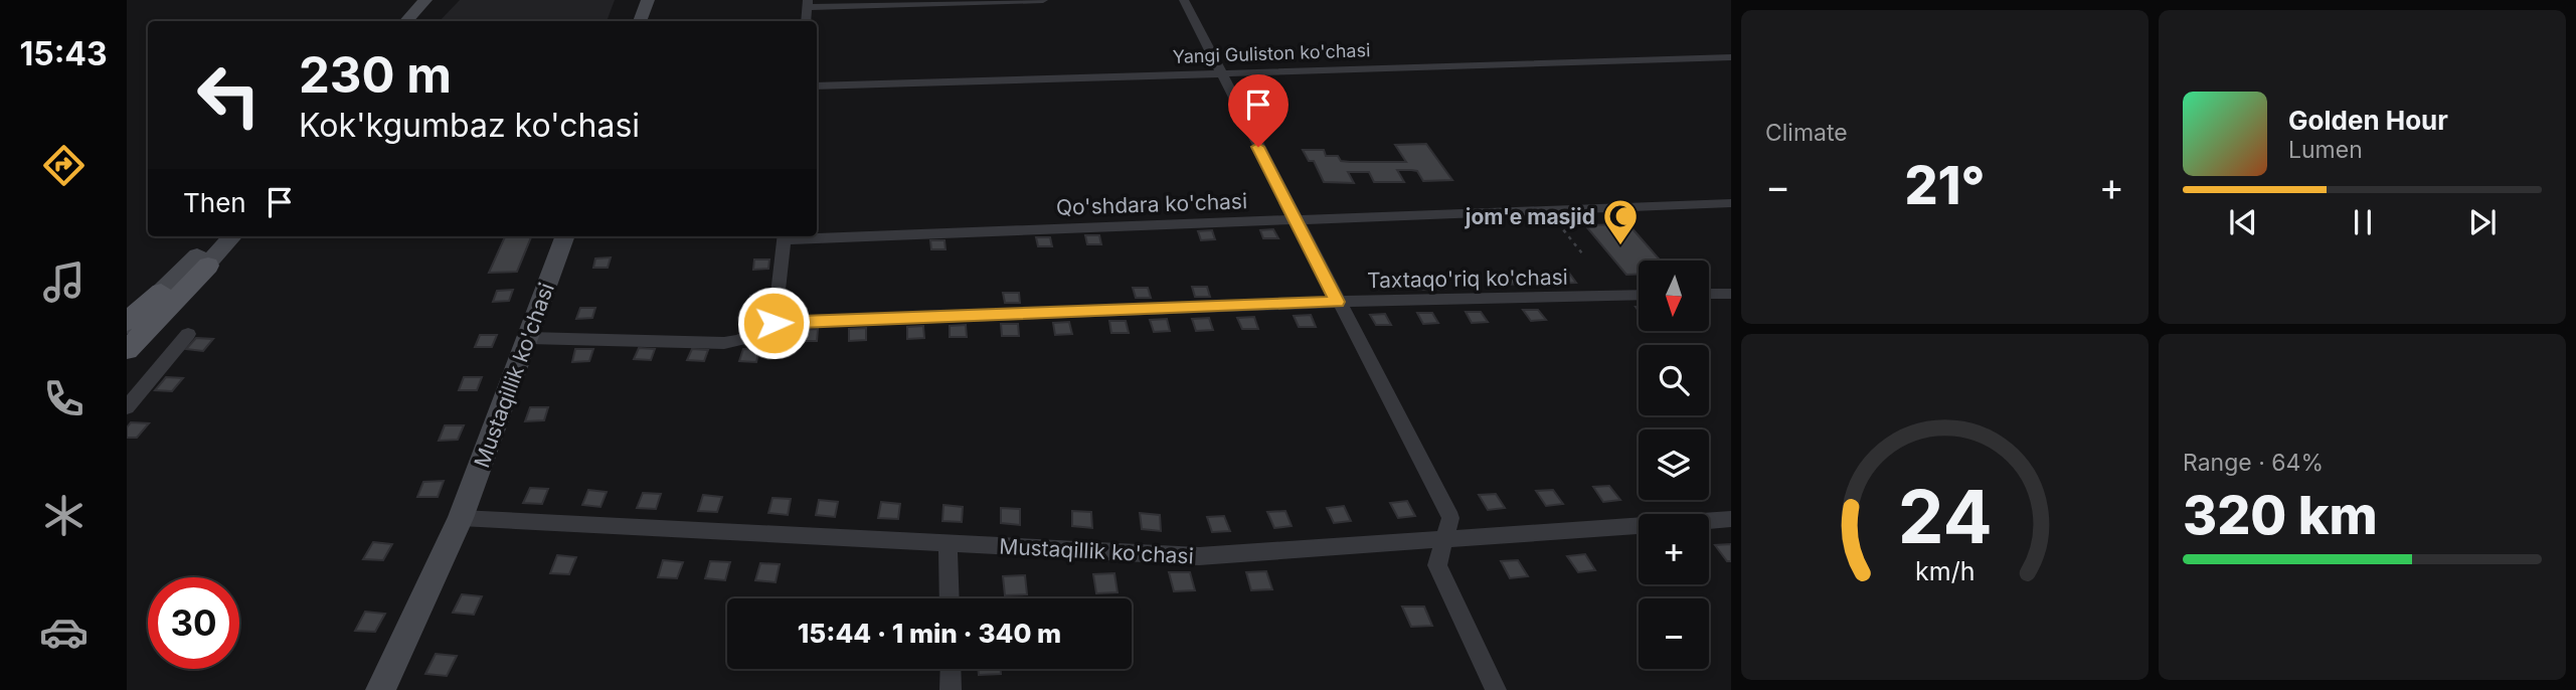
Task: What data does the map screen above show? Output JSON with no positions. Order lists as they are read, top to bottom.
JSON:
{
  "streets": {
    "main road": ["Mustaqillik ko'chasi"],
    "street": ["Yangi Guliston ko'chasi", "Qo'shdara ko'chasi", "Taxtaqo'riq ko'chasi"]
  },
  "crossings": [
    ["Taxtaqo'riq ko'chasi", "Mustaqillik ko'chasi"]
  ],
  "places": {
    "mosque": ["jom'e masjid"]
  },
  "north": "bottom",
  "page": {
    "tabs": "15:43",
    "tile": [
      "Climate",
      ["Range · 64%", "320 km"]
    ],
    "turn": ["230 m", "Kok'kgumbaz ko'chasi"],
    "song": ["Golden Hour", "Lumen"],
    "heat": ["−", "21°", "+"],
    "then": "Then",
    "map_buttons": ["+", "−"],
    "limit": "30",
    "trip": "15:44 · 1 min · 340 m",
    "gauge": ["24", "km/h"]
  }
}
